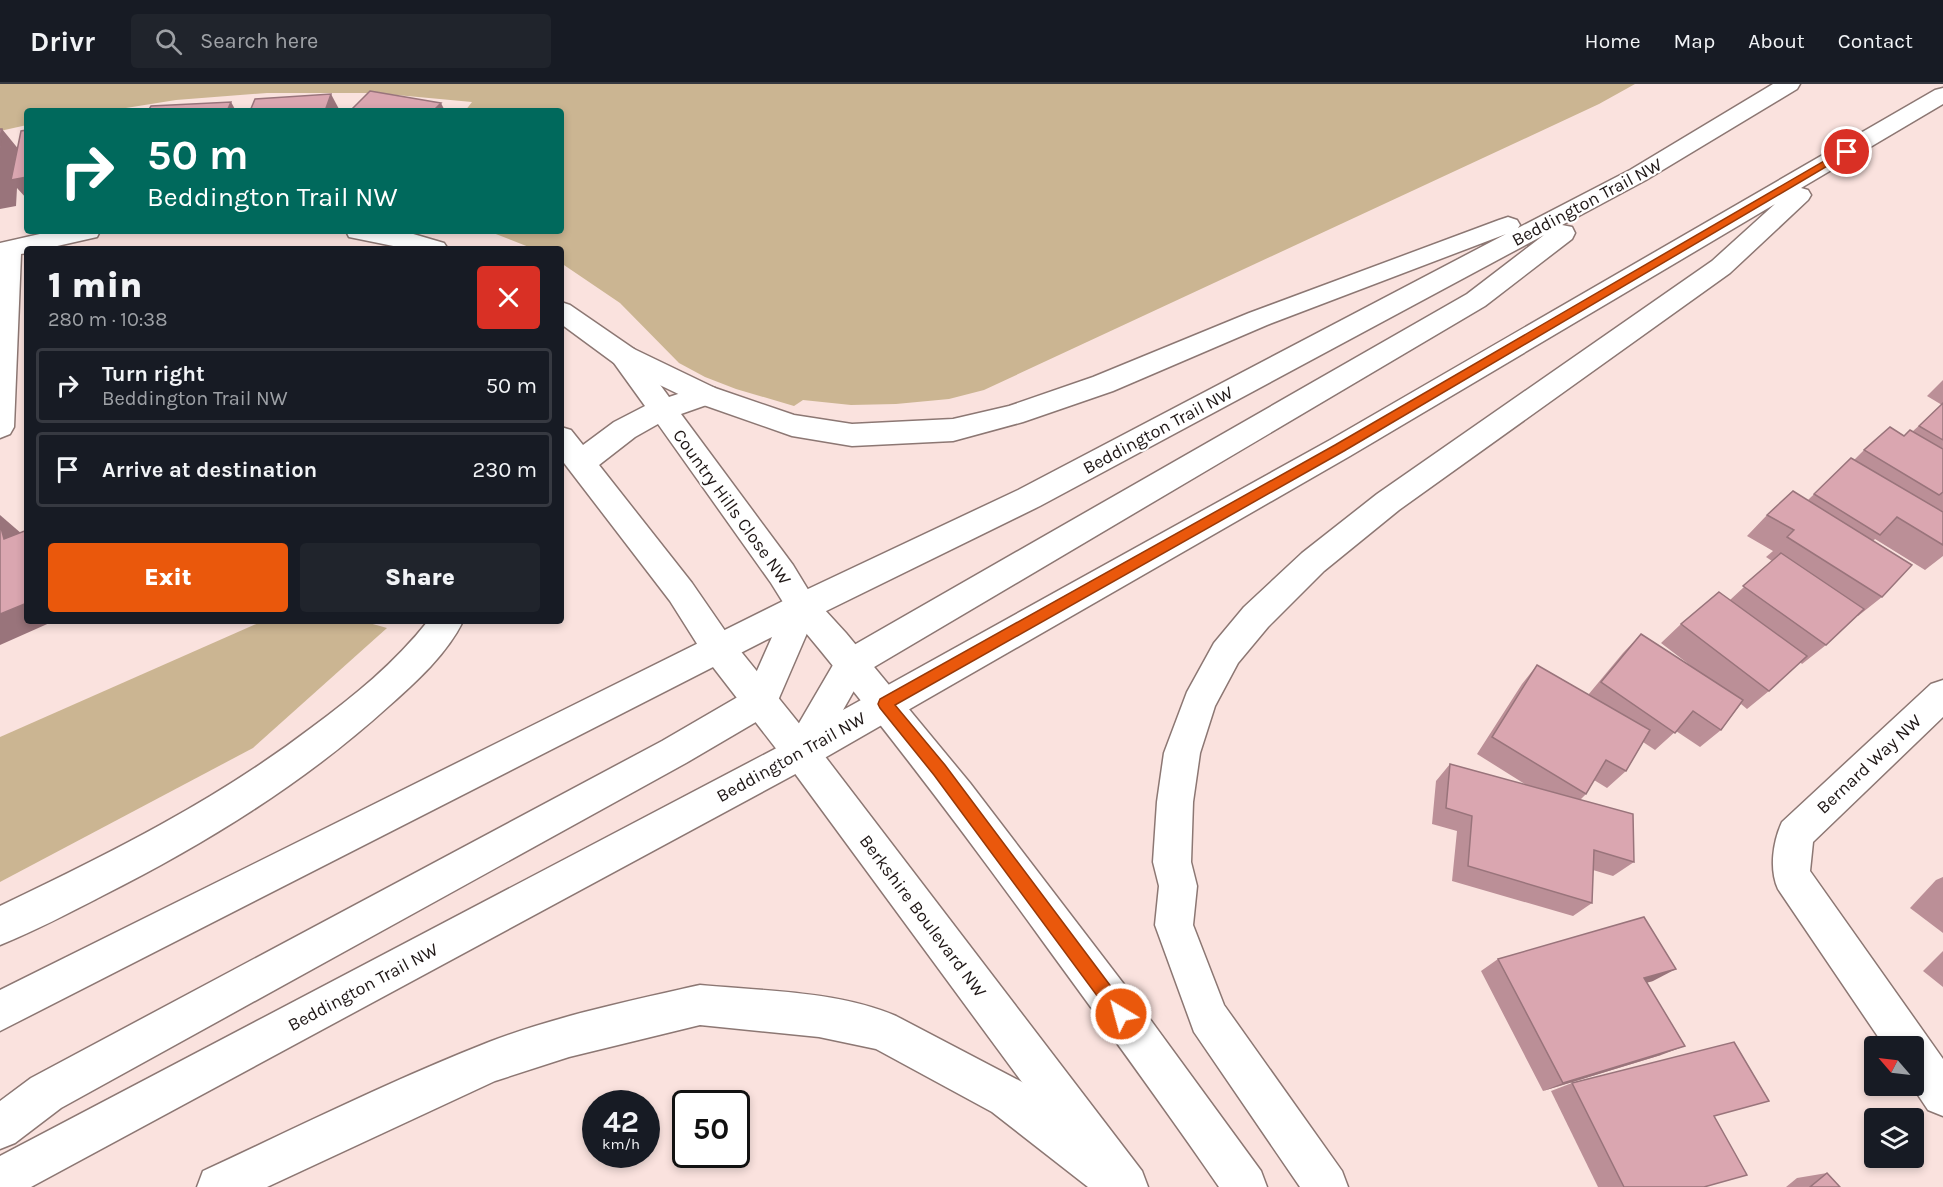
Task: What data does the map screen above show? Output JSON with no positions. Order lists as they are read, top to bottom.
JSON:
{
  "streets": {
    "main road": [
      "Beddington Trail NW",
      "Country Hills Close NW",
      "Bernard Way NW",
      "Berkshire Boulevard NW"
    ]
  },
  "crossings": [
    ["Beddington Trail NW", "Country Hills Close NW"],
    ["Beddington Trail NW", "Berkshire Boulevard NW"]
  ],
  "north": "top left",
  "page": {
    "header": "Drivr",
    "search": "Search here",
    "nav": [
      "Home",
      "Map",
      "About",
      "Contact"
    ],
    "turn": ["50 m", "Beddington Trail NW"],
    "heading": ["1 min", "280 m · 10:38"],
    "list": [
      {
        "name": "Turn right",
        "note": "Beddington Trail NW",
        "value": "50 m"
      },
      {
        "name": "Arrive at destination",
        "value": "230 m"
      }
    ],
    "buttons": ["Exit", "Share"],
    "speed": "42 km/h",
    "limit": "50"
  }
}
